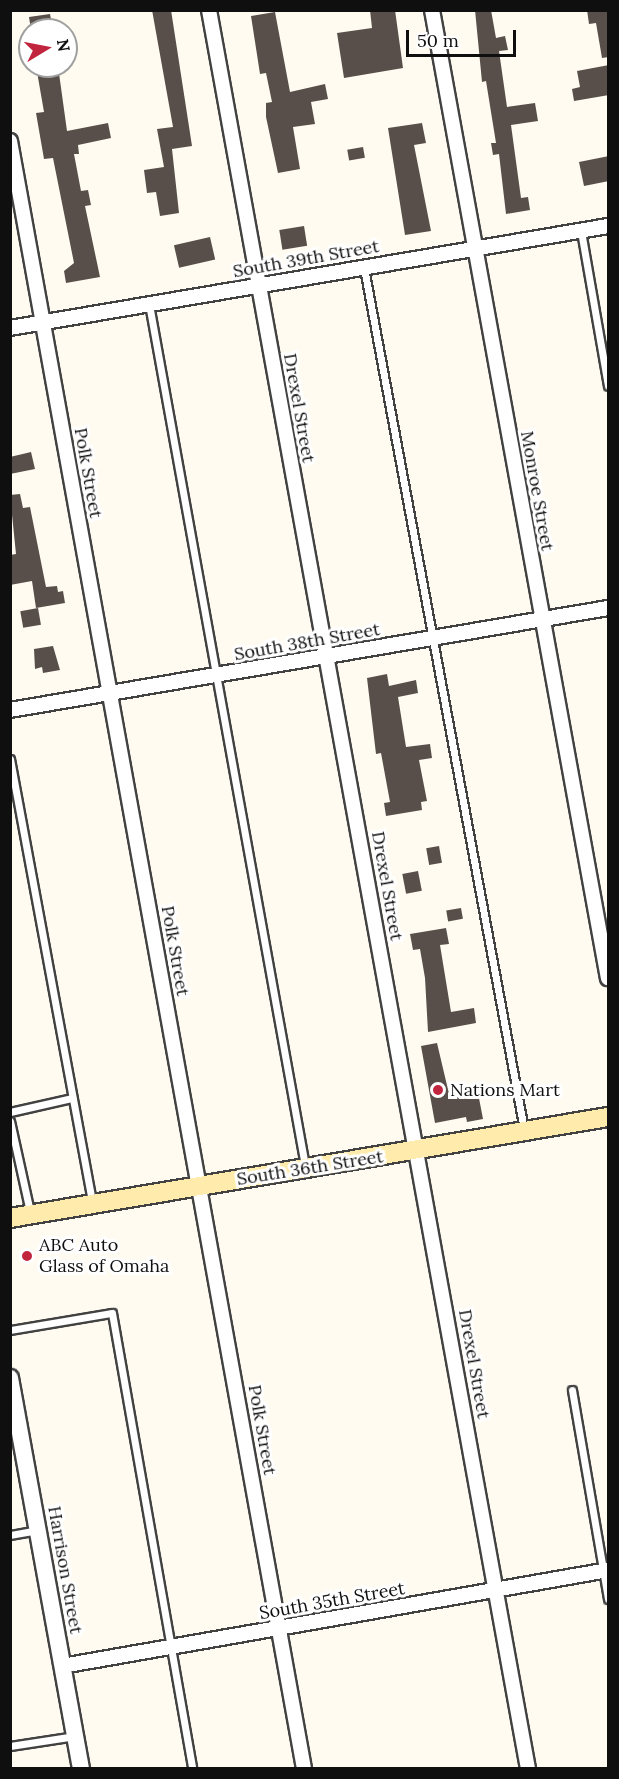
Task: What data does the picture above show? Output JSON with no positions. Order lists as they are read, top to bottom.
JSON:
{
  "streets": {
    "main road": ["South 36th Street"],
    "street": [
      "South 39th Street",
      "Drexel Street",
      "Polk Street",
      "Monroe Street",
      "South 38th Street",
      "Harrison Street",
      "South 35th Street"
    ]
  },
  "crossings": [
    ["South 39th Street", "Drexel Street"],
    ["South 39th Street", "Polk Street"],
    ["South 39th Street", "Monroe Street"],
    ["Drexel Street", "South 38th Street"],
    ["Drexel Street", "South 36th Street"],
    ["Drexel Street", "South 35th Street"],
    ["Polk Street", "South 38th Street"],
    ["Polk Street", "South 36th Street"],
    ["Polk Street", "South 35th Street"],
    ["Monroe Street", "South 38th Street"],
    ["Harrison Street", "South 35th Street"]
  ],
  "places": ["Nations Mart", "ABC Auto Glass of Omaha"],
  "scale_bar": "50 m",
  "north": "right"
}
